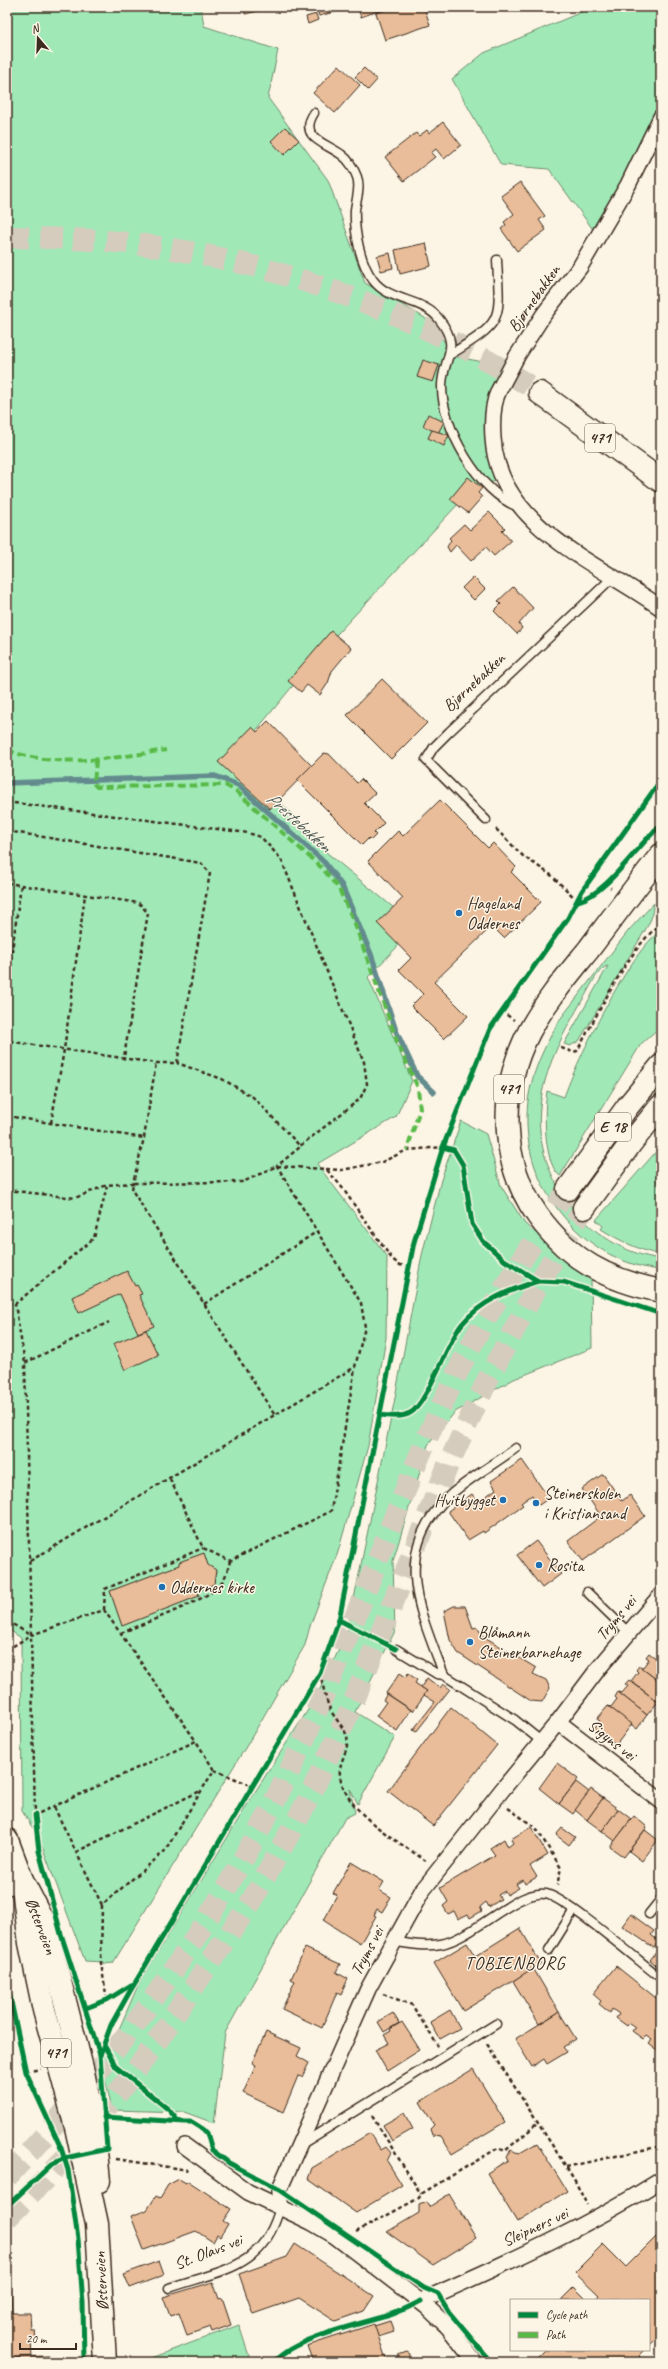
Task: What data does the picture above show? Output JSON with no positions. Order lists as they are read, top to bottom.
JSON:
{
  "streets": {
    "main road": ["471", "E 18", "Østerveien"],
    "street": [
      "Bjørnebakken",
      "Tryms vei",
      "Sigyns vei",
      "Sleipners vei"
    ],
    "lane": ["St. Olavs vei"]
  },
  "crossings": [
    ["471", "Østerveien"],
    ["Tryms vei", "Sigyns vei"],
    ["Tryms vei", "St. Olavs vei"]
  ],
  "districts": ["TOBIENBORG"],
  "water": ["Prestebekken"],
  "places": [
    "Hageland Oddernes",
    "Hvitbygget",
    "Steinerskolen i Kristiansand",
    "Rosita",
    "Oddernes kirke",
    "Blåmann Steinerbarnehage"
  ],
  "legend": ["Cycle path", "Path"],
  "scale_bar": "20 m",
  "north": "top"
}
